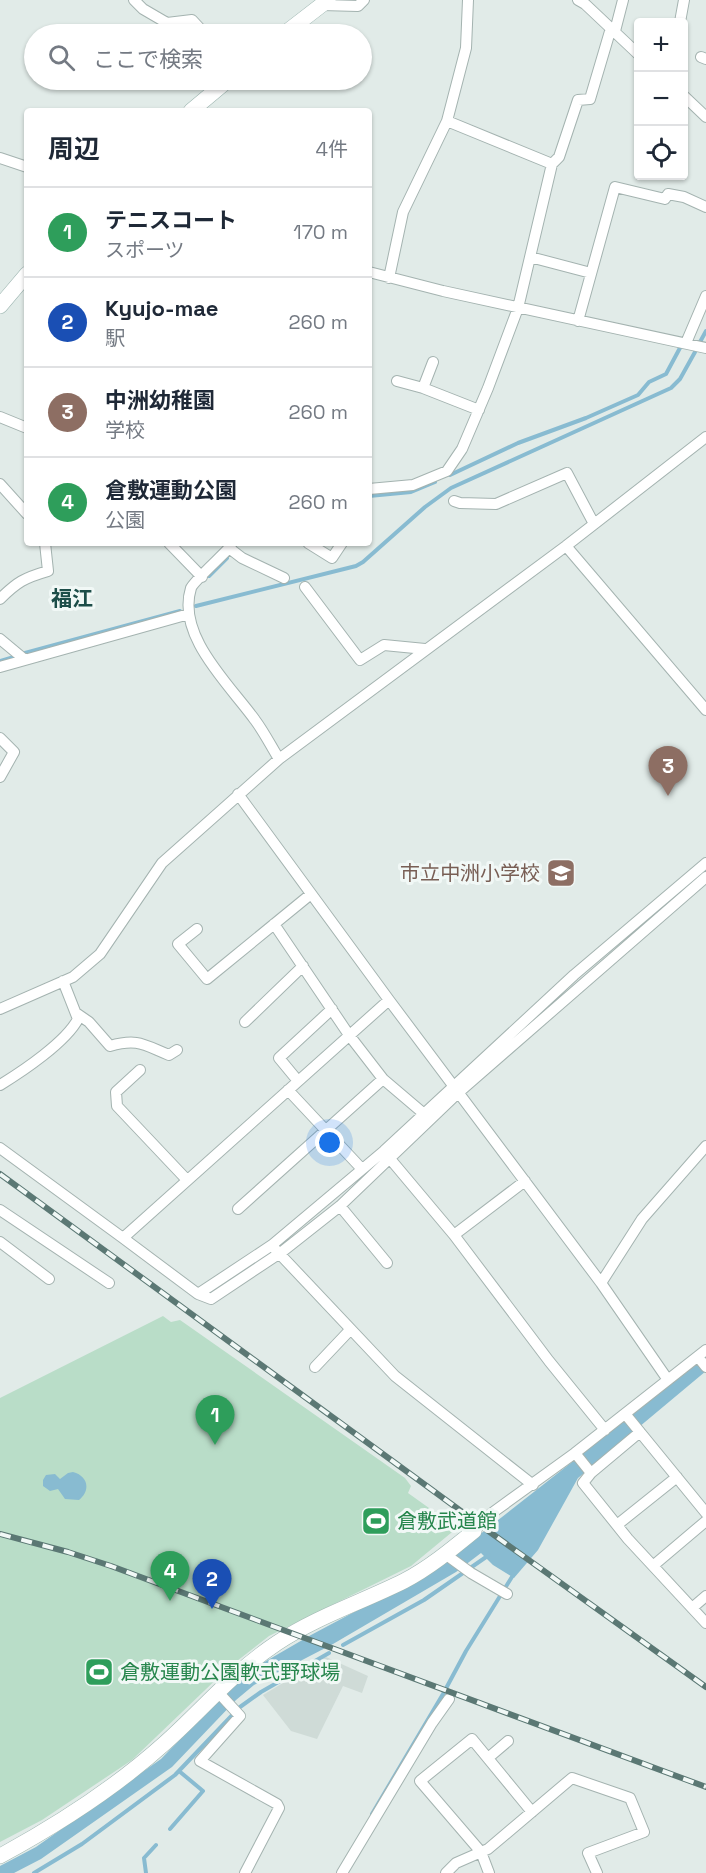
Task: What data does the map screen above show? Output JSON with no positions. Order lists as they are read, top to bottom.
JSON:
{
  "districts": ["福江"],
  "places": {
    "school or university": ["市立中洲小学校"],
    "sports": ["倉敷武道館", "倉敷運動公園軟式野球場"]
  },
  "page": {
    "map_buttons": ["+", "−"],
    "search": "ここで検索",
    "heading": ["周辺", "4件"],
    "list": [
      {
        "mark": "1",
        "name": "テニスコート",
        "note": "スポーツ",
        "value": "170 m"
      },
      {
        "mark": "2",
        "name": "Kyujo-mae",
        "note": "駅",
        "value": "260 m"
      },
      {
        "mark": "3",
        "name": "中洲幼稚園",
        "note": "学校",
        "value": "260 m"
      },
      {
        "mark": "4",
        "name": "倉敷運動公園",
        "note": "公園",
        "value": "260 m"
      }
    ],
    "pins": [
      "3",
      "1",
      "4",
      "2"
    ]
  }
}
